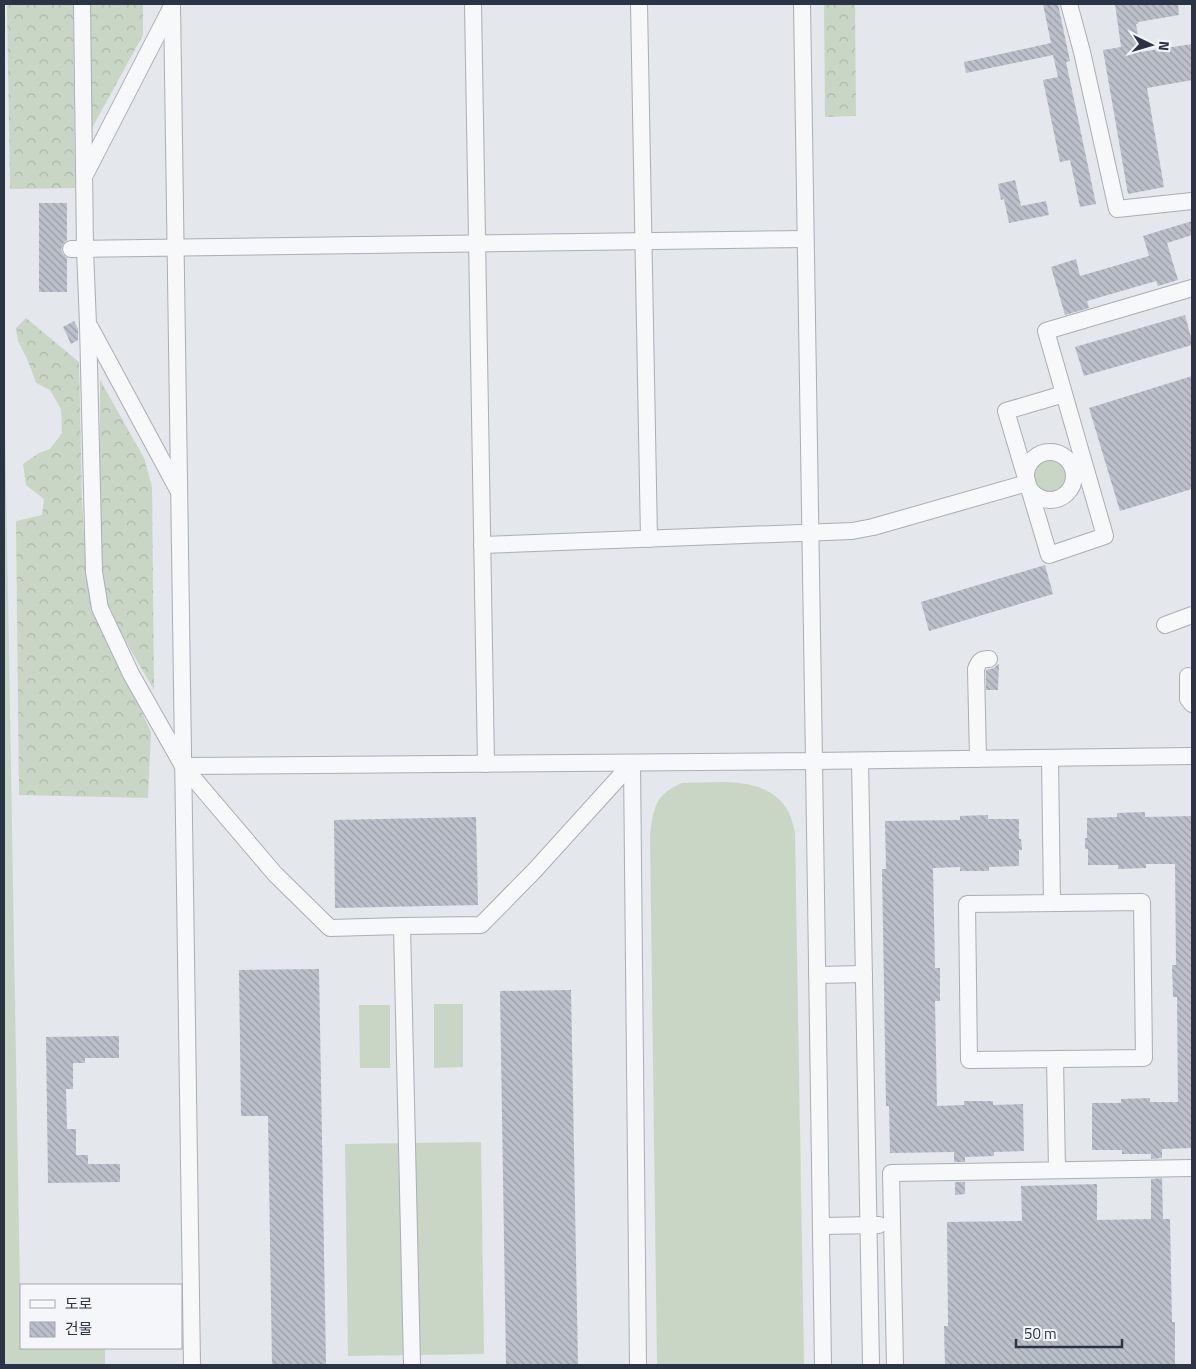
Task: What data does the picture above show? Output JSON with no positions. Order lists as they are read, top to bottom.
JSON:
{
  "legend": ["도로", "건물"],
  "scale_bar": "50 m",
  "north": "right"
}
